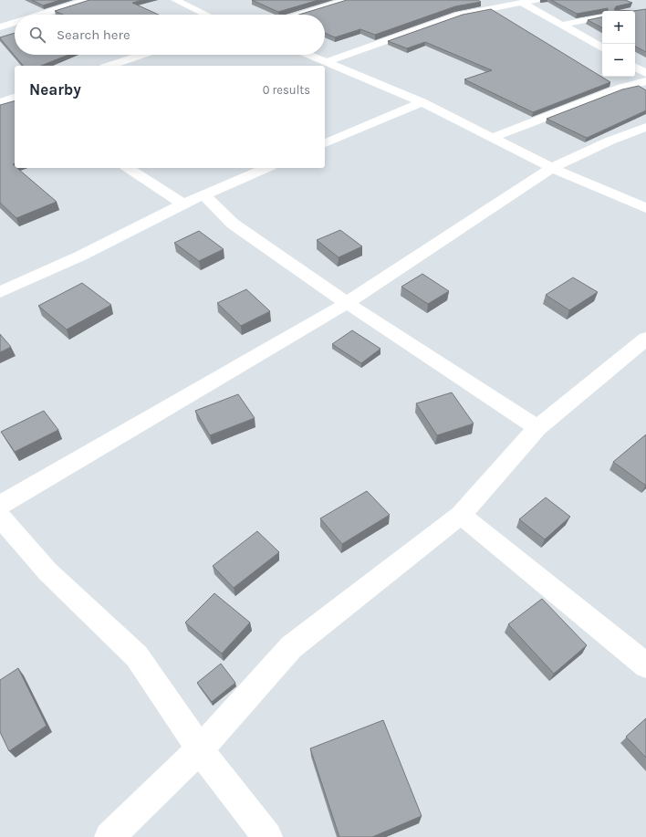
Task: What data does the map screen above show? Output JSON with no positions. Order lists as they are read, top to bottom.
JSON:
{
  "page": {
    "map_buttons": ["+", "−"],
    "search": "Search here",
    "heading": ["Nearby", "0 results"]
  }
}
